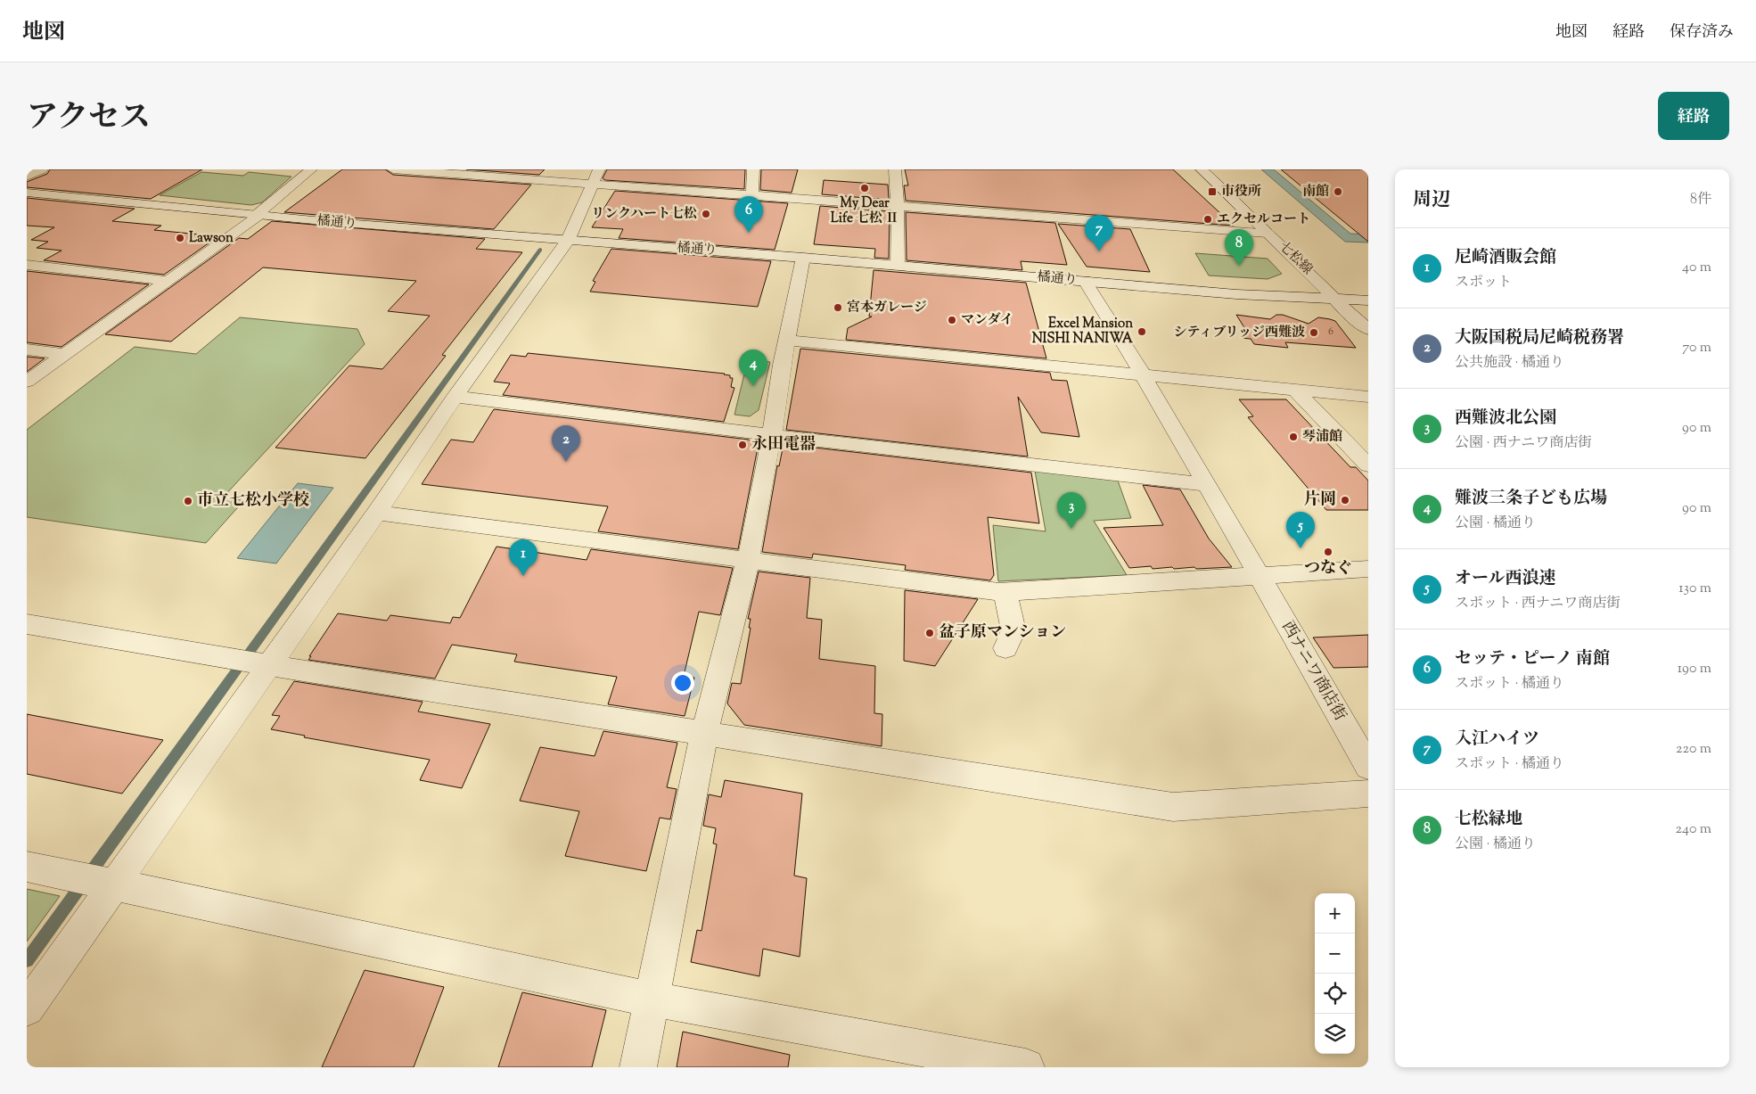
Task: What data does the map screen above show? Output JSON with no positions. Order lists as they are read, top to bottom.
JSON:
{
  "streets": {
    "street": ["橘通り", "七松線", "西ナニワ商店街"]
  },
  "crossings": [
    ["橘通り", "七松線"],
    ["橘通り", "西ナニワ商店街"]
  ],
  "places": {
    "other": [
      "My Dear Life 七松 Ⅱ",
      "南館",
      "リンクハート七松",
      "エクセルコート",
      "Lawson",
      "宮本ガレージ",
      "マンダイ",
      "Excel Mansion NISHI NANIWA",
      "シティブリッジ西難波",
      "琴浦館",
      "永田電器",
      "片岡",
      "市立七松小学校",
      "つなぐ",
      "盆子原マンション"
    ],
    "transit": ["市役所"]
  },
  "house_numbers": ["6"],
  "page": {
    "header": "地図",
    "nav": ["地図", "経路", "保存済み"],
    "title": "アクセス",
    "buttons": "経路",
    "heading": ["周辺", "8件"],
    "pins": [
      "6",
      "7",
      "8",
      "4",
      "2",
      "3",
      "5",
      "1"
    ],
    "list": [
      {
        "mark": "1",
        "name": "尼崎酒販会館",
        "note": "スポット",
        "value": "40 m"
      },
      {
        "mark": "2",
        "name": "大阪国税局尼崎税務署",
        "note": "公共施設 · 橘通り",
        "value": "70 m"
      },
      {
        "mark": "3",
        "name": "西難波北公園",
        "note": "公園 · 西ナニワ商店街",
        "value": "90 m"
      },
      {
        "mark": "4",
        "name": "難波三条子ども広場",
        "note": "公園 · 橘通り",
        "value": "90 m"
      },
      {
        "mark": "5",
        "name": "オール西浪速",
        "note": "スポット · 西ナニワ商店街",
        "value": "130 m"
      },
      {
        "mark": "6",
        "name": "セッテ・ピーノ 南館",
        "note": "スポット · 橘通り",
        "value": "190 m"
      },
      {
        "mark": "7",
        "name": "入江ハイツ",
        "note": "スポット · 橘通り",
        "value": "220 m"
      },
      {
        "mark": "8",
        "name": "七松緑地",
        "note": "公園 · 橘通り",
        "value": "240 m"
      }
    ],
    "map_buttons": ["+", "−"]
  }
}
